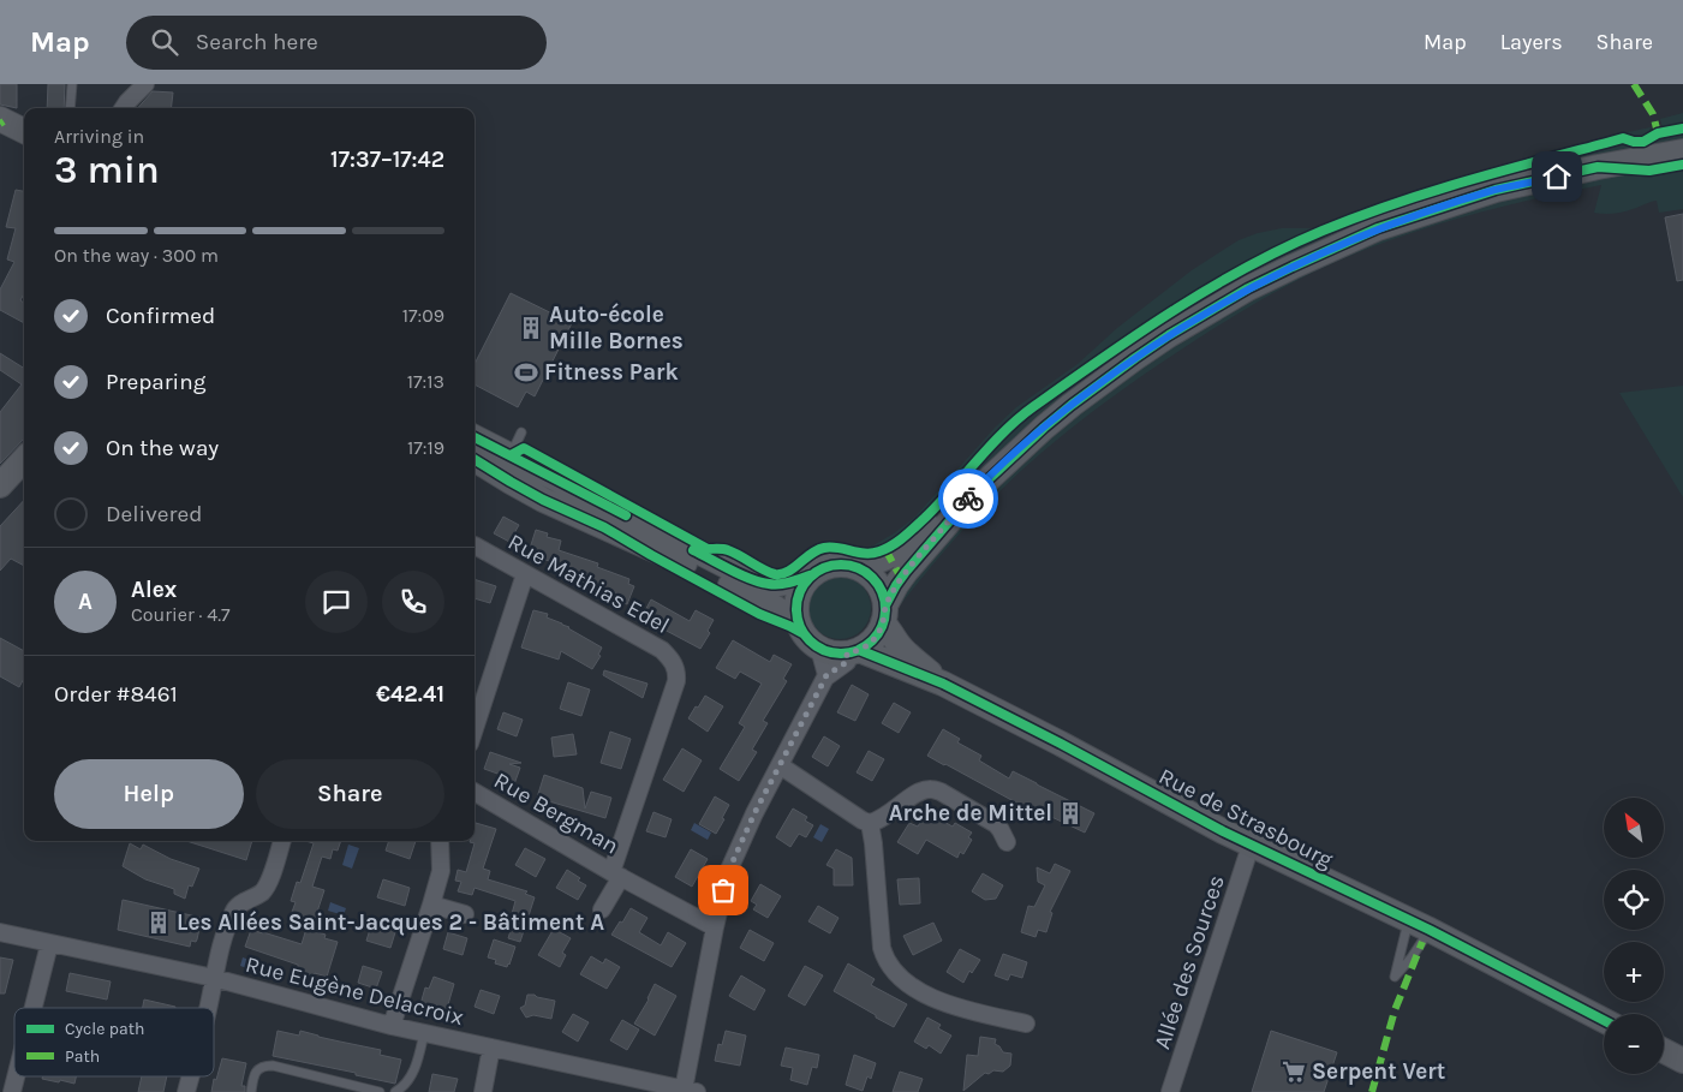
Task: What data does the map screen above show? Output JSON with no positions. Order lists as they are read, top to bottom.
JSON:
{
  "streets": {
    "main road": ["Rue de Strasbourg"],
    "street": [
      "Rue Mathias Edel",
      "Rue Bergman",
      "Allée des Sources",
      "Rue Eugène Delacroix"
    ]
  },
  "crossings": [
    ["Rue Mathias Edel", "Rue Bergman"],
    ["Rue de Strasbourg", "Allée des Sources"]
  ],
  "places": {
    "building": ["Auto-école Mille Bornes", "Arche de Mittel", "Les Allées Saint-Jacques 2 - Bâtiment A"],
    "sports": ["Fitness Park"],
    "supermarket": ["Serpent Vert"]
  },
  "legend": ["Cycle path", "Path"],
  "north": "top left",
  "page": {
    "header": "Map",
    "search": "Search here",
    "nav": ["Map", "Layers", "Share"],
    "heading": ["3 min", "Arriving in", "17:37–17:42"],
    "panel": [
      "Alex",
      "Courier · 4.7",
      "Order #8461",
      "€42.41"
    ],
    "bar": "On the way · 300 m",
    "list": [
      ["Confirmed", "17:09"],
      ["Preparing", "17:13"],
      ["On the way", "17:19"],
      "Delivered"
    ],
    "round": "A",
    "buttons": ["Help", "Share"],
    "map_buttons": ["+", "−"]
  }
}
